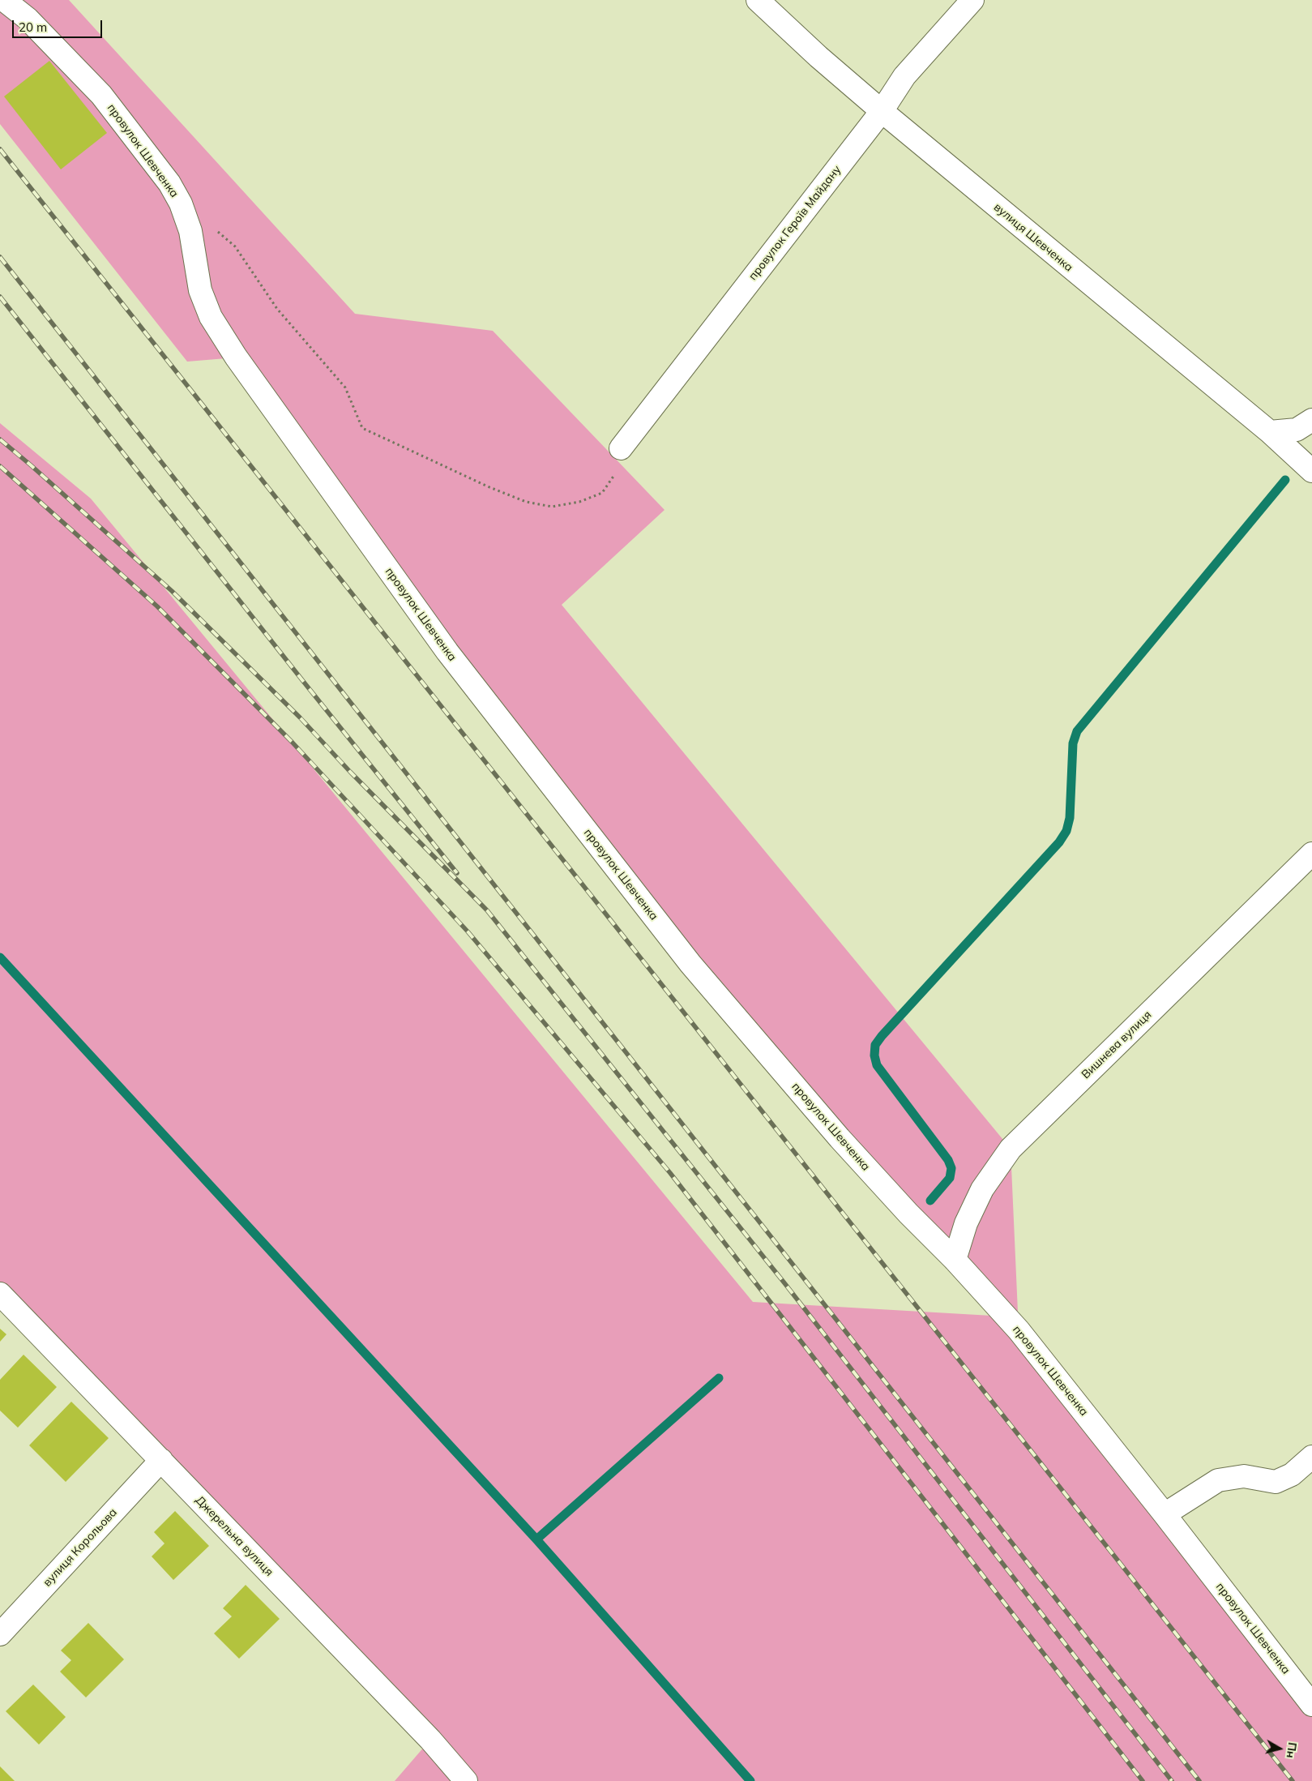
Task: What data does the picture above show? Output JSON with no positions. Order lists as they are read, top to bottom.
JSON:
{
  "streets": {
    "street": [
      "провулок Шевченка",
      "провулок Героїв Майдану",
      "вулиця Шевченка",
      "Вишнева вулиця",
      "Джерельна вулиця",
      "вулиця Корольова"
    ]
  },
  "crossings": [
    ["провулок Шевченка", "Вишнева вулиця"],
    ["провулок Героїв Майдану", "вулиця Шевченка"],
    ["Джерельна вулиця", "вулиця Корольова"]
  ],
  "scale_bar": "20 m",
  "north": "right"
}
